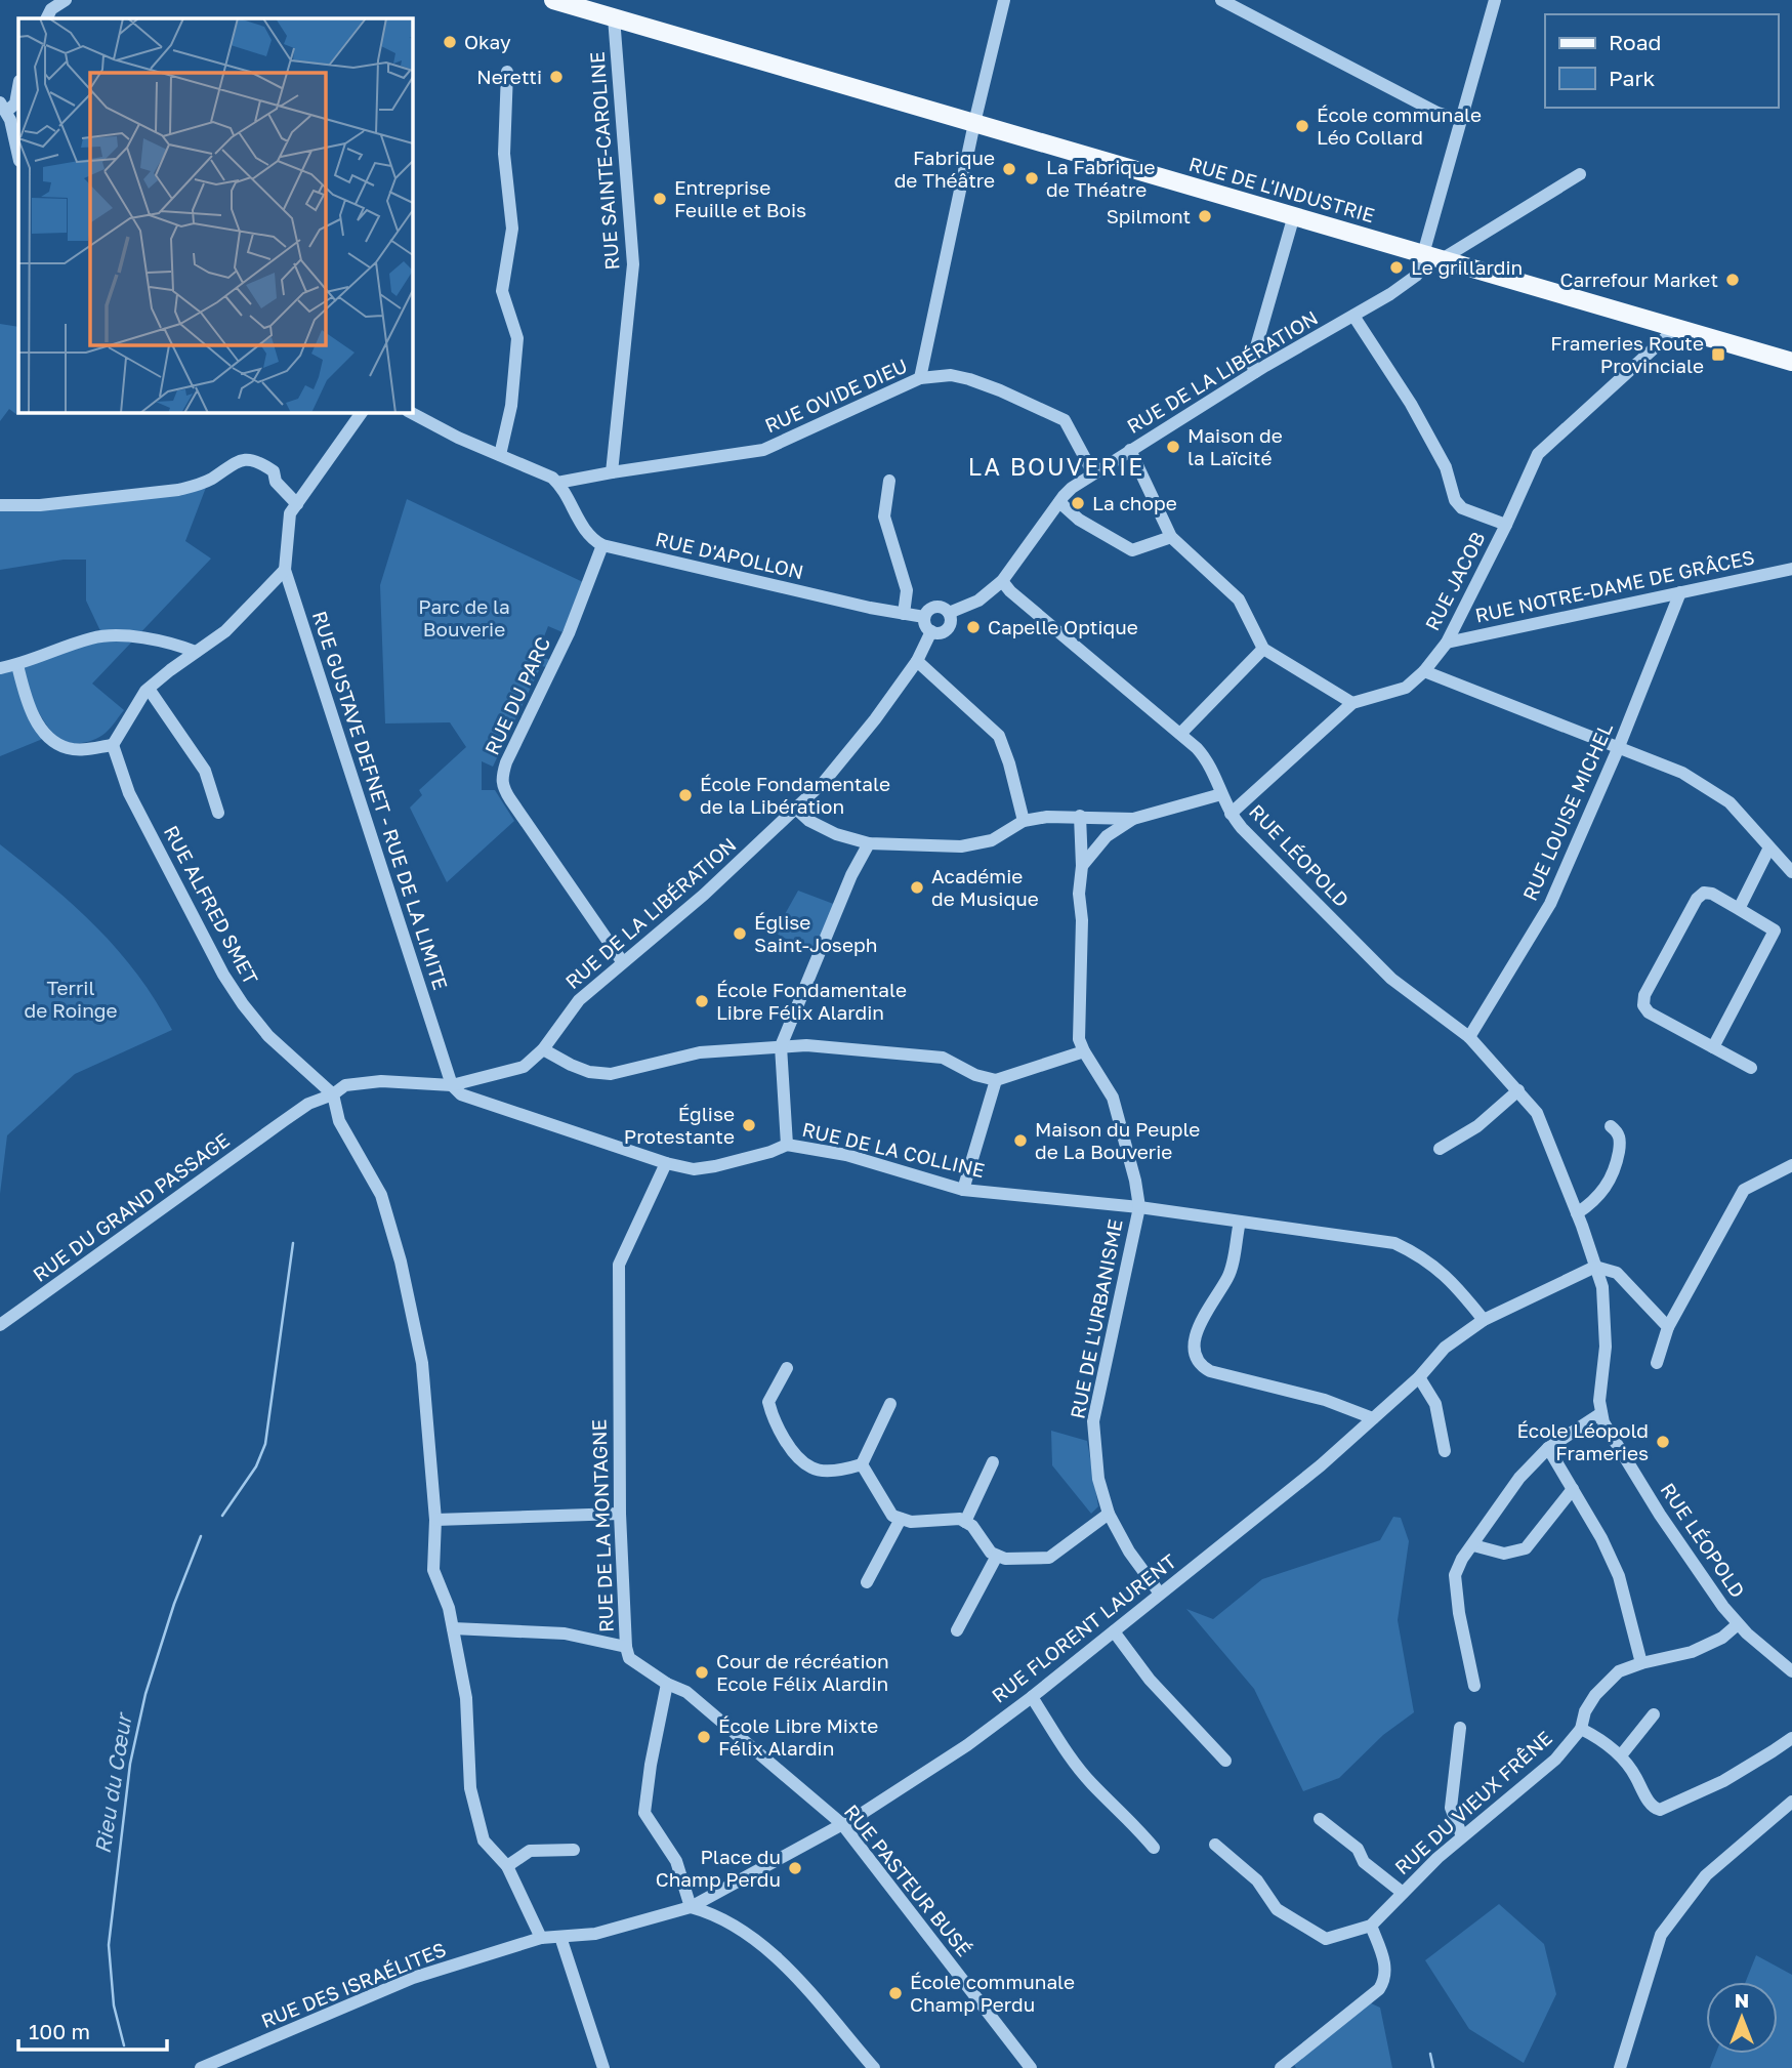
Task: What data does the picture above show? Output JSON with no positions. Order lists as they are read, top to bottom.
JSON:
{
  "streets": {
    "main road": ["RUE DE L'INDUSTRIE"],
    "street": [
      "RUE SAINTE-CAROLINE",
      "RUE DE LA LIBÉRATION",
      "RUE OVIDE DIEU",
      "RUE D'APOLLON",
      "RUE JACOB",
      "RUE NOTRE-DAME DE GRÂCES",
      "RUE DU PARC",
      "RUE GUSTAVE DEFNET - RUE DE LA LIMITE",
      "RUE LOUISE MICHEL",
      "RUE LÉOPOLD",
      "RUE ALFRED SMET",
      "RUE DE LA COLLINE",
      "RUE DU GRAND PASSAGE",
      "RUE DE L'URBANISME",
      "RUE DE LA MONTAGNE",
      "RUE FLORENT LAURENT",
      "RUE DU VIEUX FRÊNE",
      "RUE PASTEUR BUSÉ",
      "RUE DES ISRAÉLITES"
    ]
  },
  "crossings": [
    ["RUE SAINTE-CAROLINE", "RUE DE L'INDUSTRIE"],
    ["RUE SAINTE-CAROLINE", "RUE OVIDE DIEU"],
    ["RUE DE L'INDUSTRIE", "RUE DE LA LIBÉRATION"],
    ["RUE DE L'INDUSTRIE", "RUE JACOB"],
    ["RUE DE LA LIBÉRATION", "RUE OVIDE DIEU"],
    ["RUE DE LA LIBÉRATION", "RUE D'APOLLON"],
    ["RUE DE LA LIBÉRATION", "RUE DU PARC"],
    ["RUE DE LA LIBÉRATION", "RUE GUSTAVE DEFNET - RUE DE LA LIMITE"],
    ["RUE DE LA LIBÉRATION", "RUE LÉOPOLD"],
    ["RUE DE LA LIBÉRATION", "RUE DE LA COLLINE"],
    ["RUE D'APOLLON", "RUE DU PARC"],
    ["RUE JACOB", "RUE NOTRE-DAME DE GRÂCES"],
    ["RUE JACOB", "RUE LÉOPOLD"],
    ["RUE NOTRE-DAME DE GRÂCES", "RUE LOUISE MICHEL"],
    ["RUE GUSTAVE DEFNET - RUE DE LA LIMITE", "RUE DE LA COLLINE"],
    ["RUE LOUISE MICHEL", "RUE LÉOPOLD"],
    ["RUE LÉOPOLD", "RUE FLORENT LAURENT"],
    ["RUE LÉOPOLD", "RUE DU VIEUX FRÊNE"],
    ["RUE ALFRED SMET", "RUE DU GRAND PASSAGE"],
    ["RUE DE LA COLLINE", "RUE DE L'URBANISME"],
    ["RUE DE LA COLLINE", "RUE DE LA MONTAGNE"],
    ["RUE DE LA COLLINE", "RUE FLORENT LAURENT"],
    ["RUE DE L'URBANISME", "RUE FLORENT LAURENT"],
    ["RUE DE LA MONTAGNE", "RUE PASTEUR BUSÉ"],
    ["RUE FLORENT LAURENT", "RUE PASTEUR BUSÉ"]
  ],
  "districts": ["LA BOUVERIE"],
  "water": ["Rieu du Cœur"],
  "parks": ["Parc de la Bouverie", "Terril de Roinge"],
  "places": {
    "other": [
      "Okay",
      "Neretti",
      "École communale Léo Collard",
      "Fabrique de Théâtre",
      "La Fabrique de Théatre",
      "Entreprise Feuille et Bois",
      "Spilmont",
      "Le grillardin",
      "Carrefour Market",
      "Maison de la Laïcité",
      "La chope",
      "Capelle Optique",
      "École Fondamentale de la Libération",
      "Académie de Musique",
      "Église Saint-Joseph",
      "École Fondamentale Libre Félix Alardin",
      "Église Protestante",
      "Maison du Peuple de La Bouverie",
      "École Léopold Frameries",
      "Cour de récréation Ecole Félix Alardin",
      "École Libre Mixte Félix Alardin",
      "Place du Champ Perdu",
      "École communale Champ Perdu"
    ],
    "transit": ["Frameries Route Provinciale"]
  },
  "legend": ["Road", "Park"],
  "scale_bar": "100 m",
  "north": "top"
}
